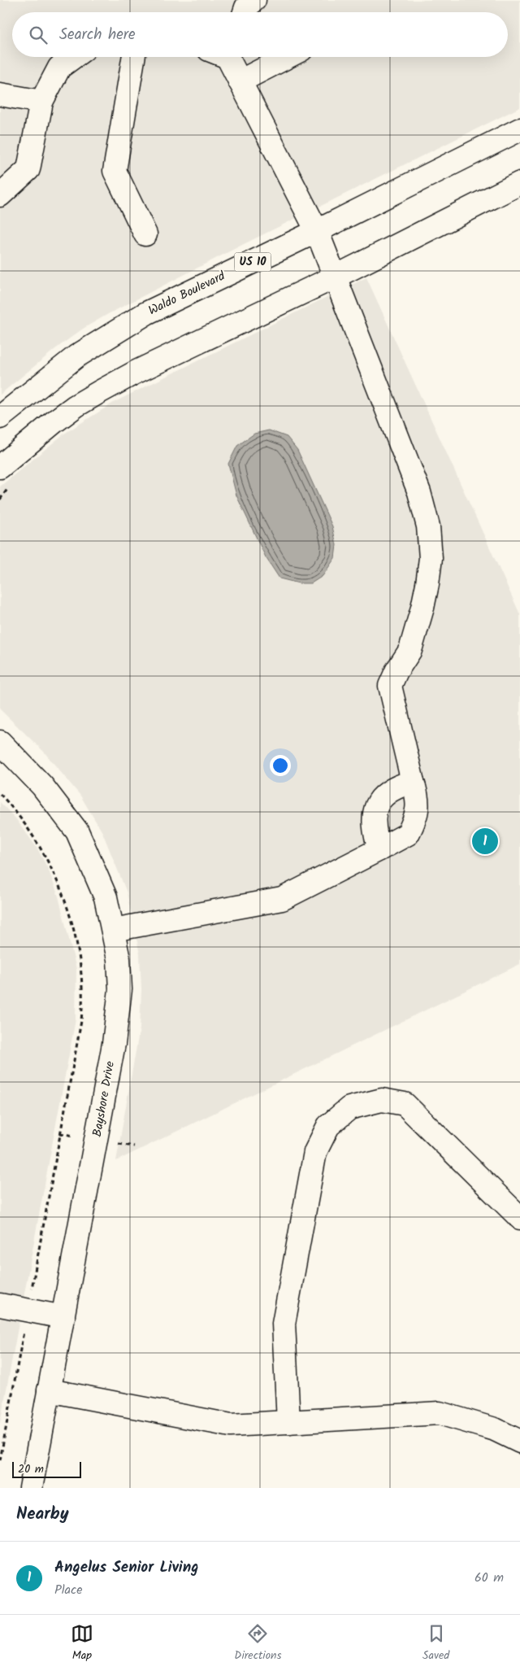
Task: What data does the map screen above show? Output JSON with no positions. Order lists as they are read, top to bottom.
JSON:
{
  "streets": {
    "main road": ["US 10", "Waldo Boulevard", "Bayshore Drive"]
  },
  "scale_bar": "20 m",
  "page": {
    "search": "Search here",
    "pins": "1",
    "scale": "20 m",
    "heading": "Nearby",
    "list": [
      {
        "mark": "1",
        "name": "Angelus Senior Living",
        "note": "Place",
        "value": "60 m"
      }
    ],
    "nav": ["Map", "Directions", "Saved"]
  }
}
